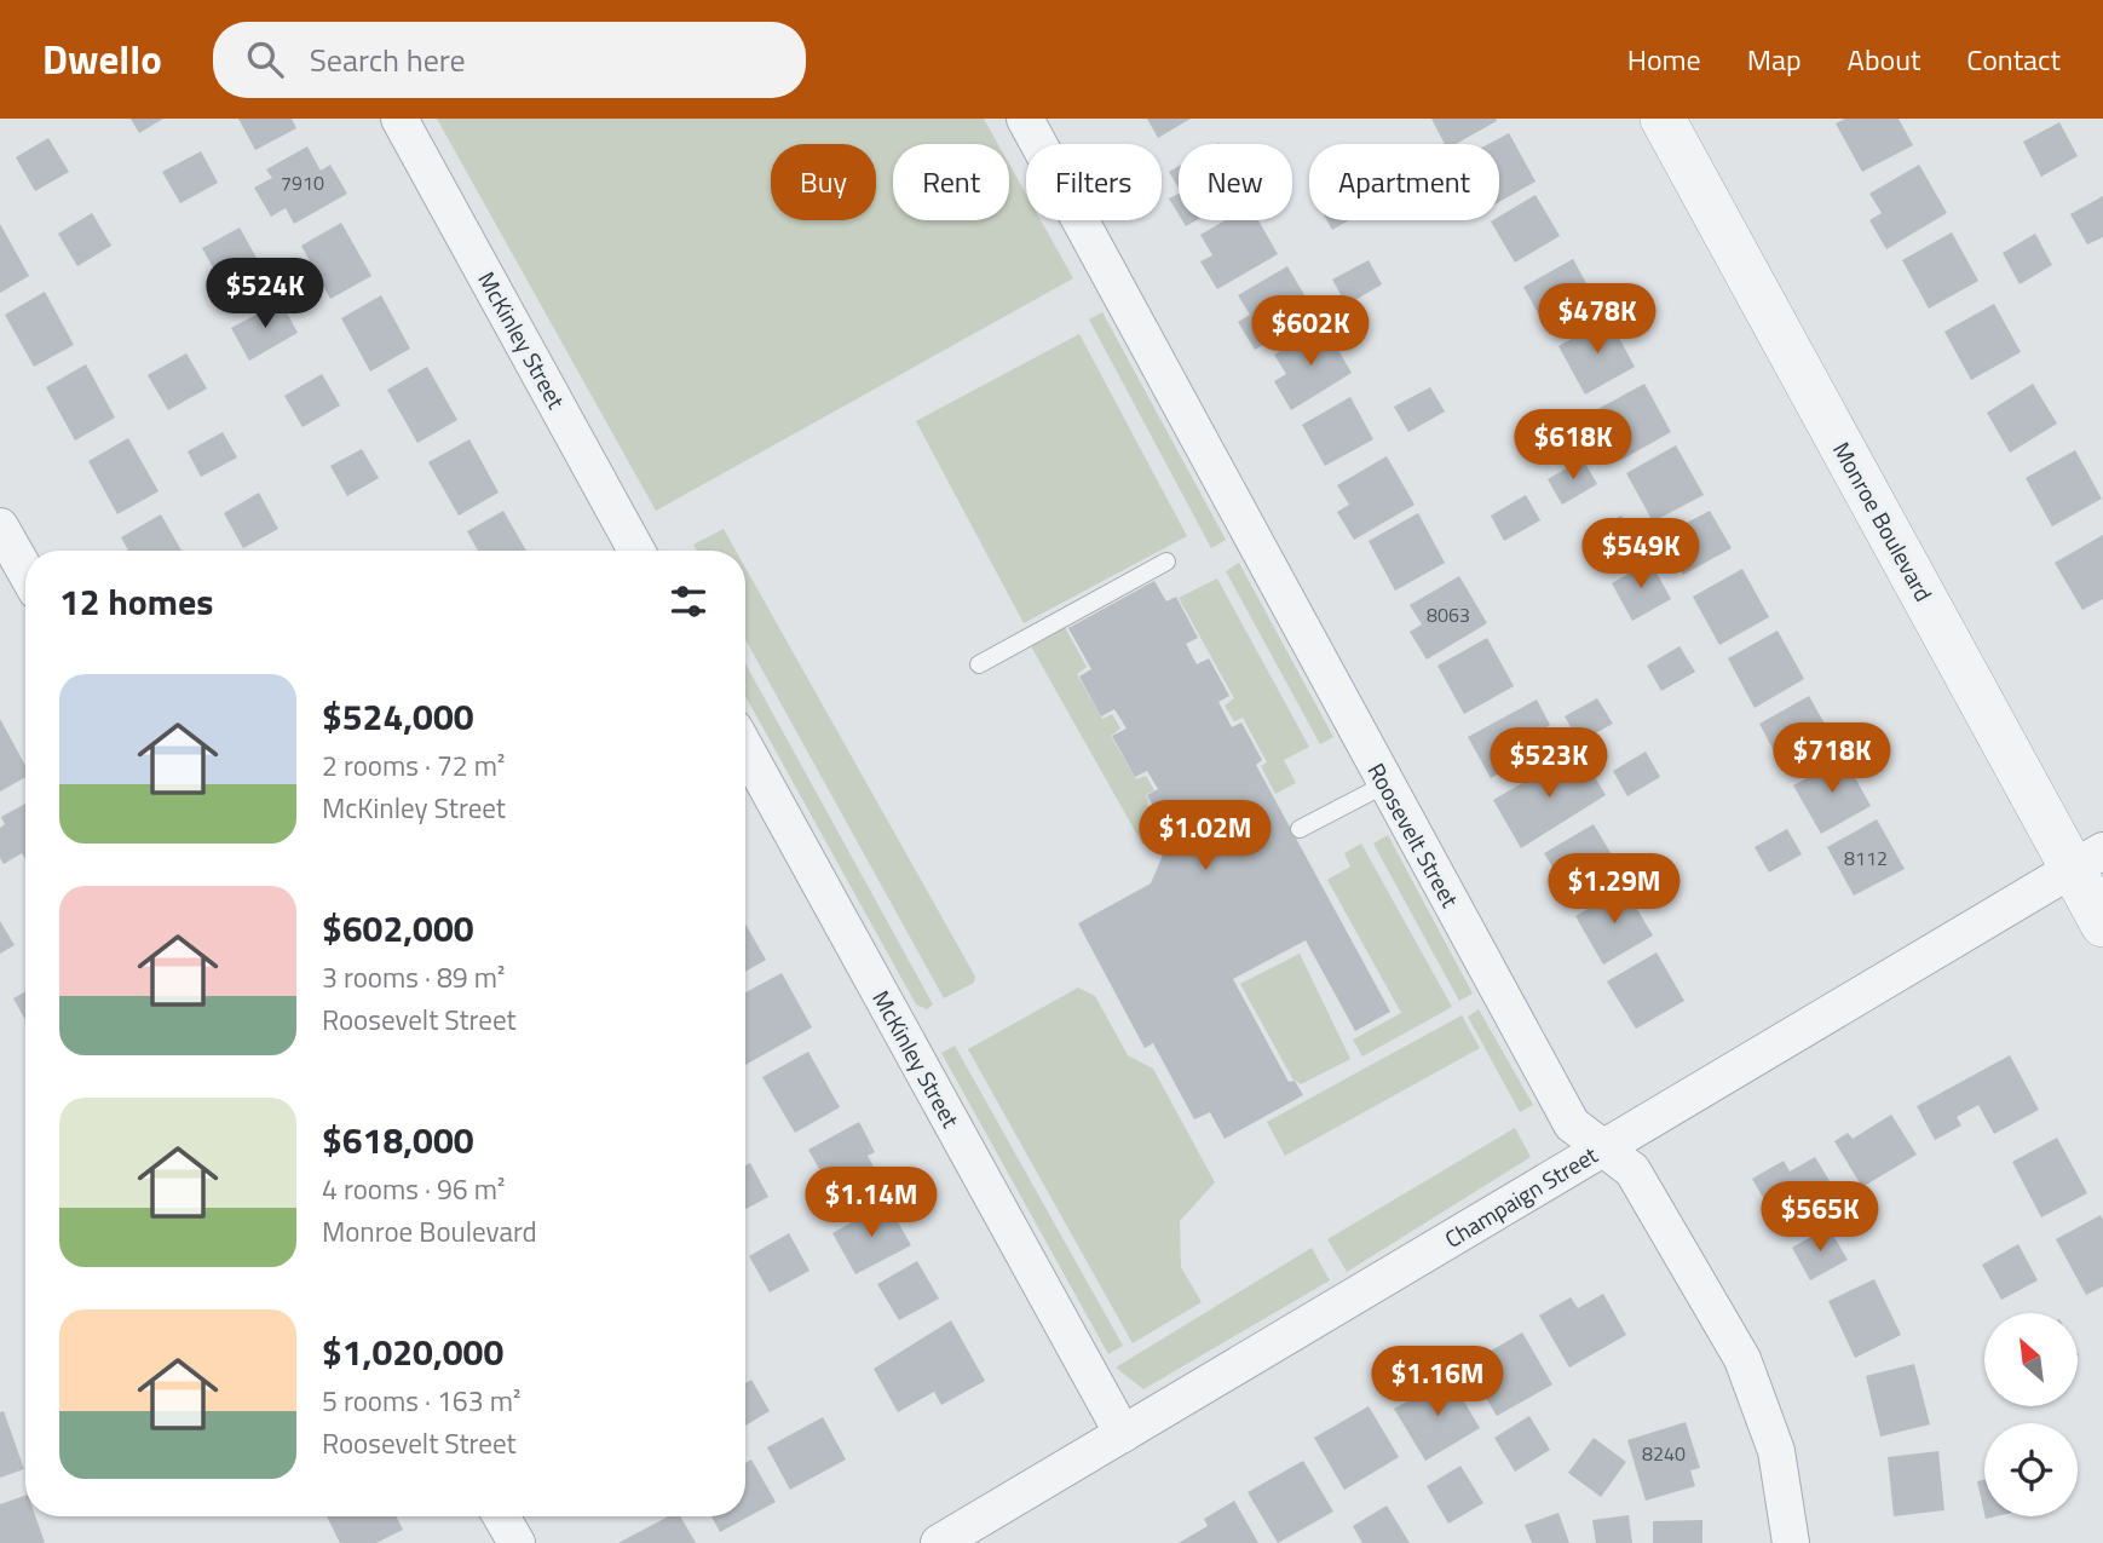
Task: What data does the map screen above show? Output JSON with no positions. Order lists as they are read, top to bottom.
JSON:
{
  "streets": {
    "street": [
      "McKinley Street",
      "Monroe Boulevard",
      "Roosevelt Street",
      "Champaign Street"
    ]
  },
  "crossings": [
    ["McKinley Street", "Champaign Street"],
    ["Monroe Boulevard", "Champaign Street"],
    ["Roosevelt Street", "Champaign Street"]
  ],
  "house_numbers": [
    "7910",
    "8063",
    "8112",
    "8240"
  ],
  "north": "top left",
  "page": {
    "header": "Dwello",
    "search": "Search here",
    "nav": [
      "Home",
      "Map",
      "About",
      "Contact"
    ],
    "chip": [
      "Buy",
      "Rent",
      "Filters",
      "New",
      "Apartment"
    ],
    "price": [
      "$524K",
      "$478K",
      "$602K",
      "$618K",
      "$549K",
      "$718K",
      "$523K",
      "$1.02M",
      "$1.29M",
      "$1.14M",
      "$565K",
      "$1.16M"
    ],
    "heading": "12 homes",
    "list": [
      {
        "name": "$524,000",
        "note": "2 rooms · 72 m² · McKinley Street"
      },
      {
        "name": "$602,000",
        "note": "3 rooms · 89 m² · Roosevelt Street"
      },
      {
        "name": "$618,000",
        "note": "4 rooms · 96 m² · Monroe Boulevard"
      },
      {
        "name": "$1,020,000",
        "note": "5 rooms · 163 m² · Roosevelt Street"
      }
    ]
  }
}
